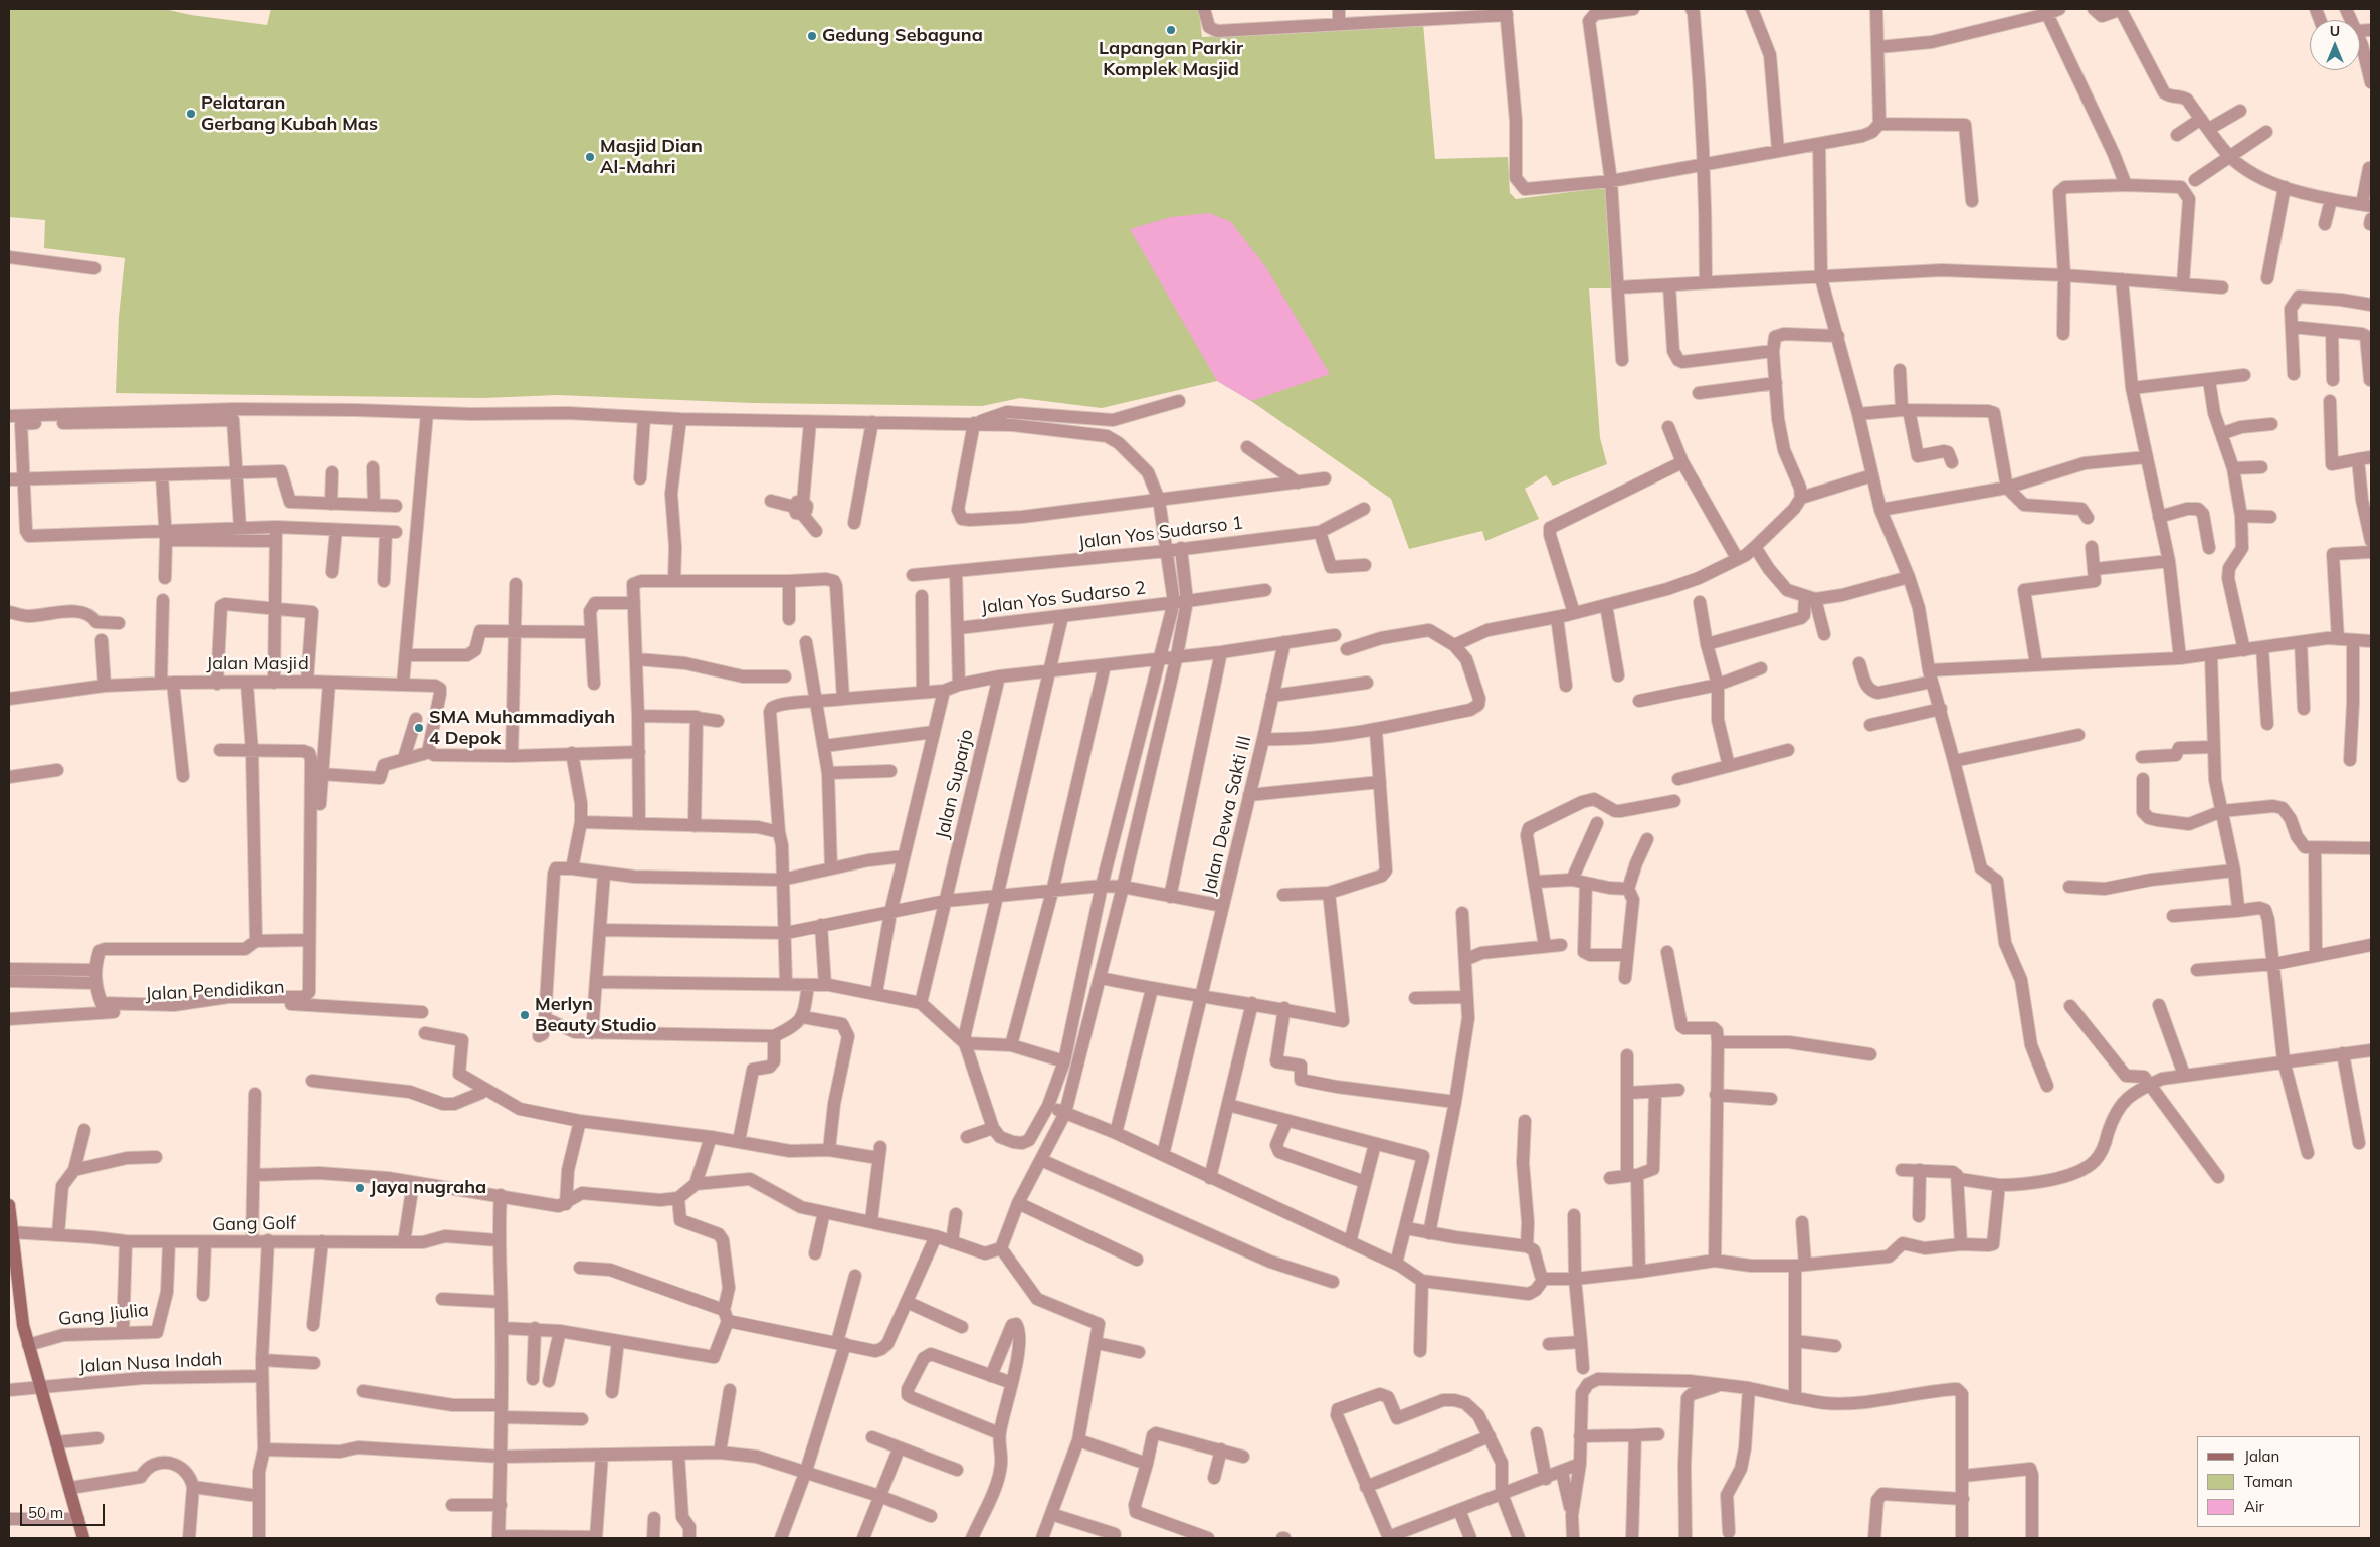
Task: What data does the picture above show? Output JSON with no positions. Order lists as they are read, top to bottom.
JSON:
{
  "streets": {
    "street": [
      "Jalan Yos Sudarso 1",
      "Jalan Yos Sudarso 2",
      "Jalan Masjid",
      "Jalan Suparjo",
      "Jalan Dewa Sakti III",
      "Jalan Pendidikan",
      "Gang Golf",
      "Gang Jiulia",
      "Jalan Nusa Indah"
    ]
  },
  "crossings": [
    ["Gang Golf", "Gang Jiulia"]
  ],
  "places": [
    "Lapangan Parkir Komplek Masjid",
    "Gedung Sebaguna",
    "Pelataran Gerbang Kubah Mas",
    "Masjid Dian Al-Mahri",
    "SMA Muhammadiyah 4 Depok",
    "Merlyn Beauty Studio",
    "Jaya nugraha"
  ],
  "legend": ["Jalan", "Taman", "Air"],
  "scale_bar": "50 m",
  "north": "top"
}
